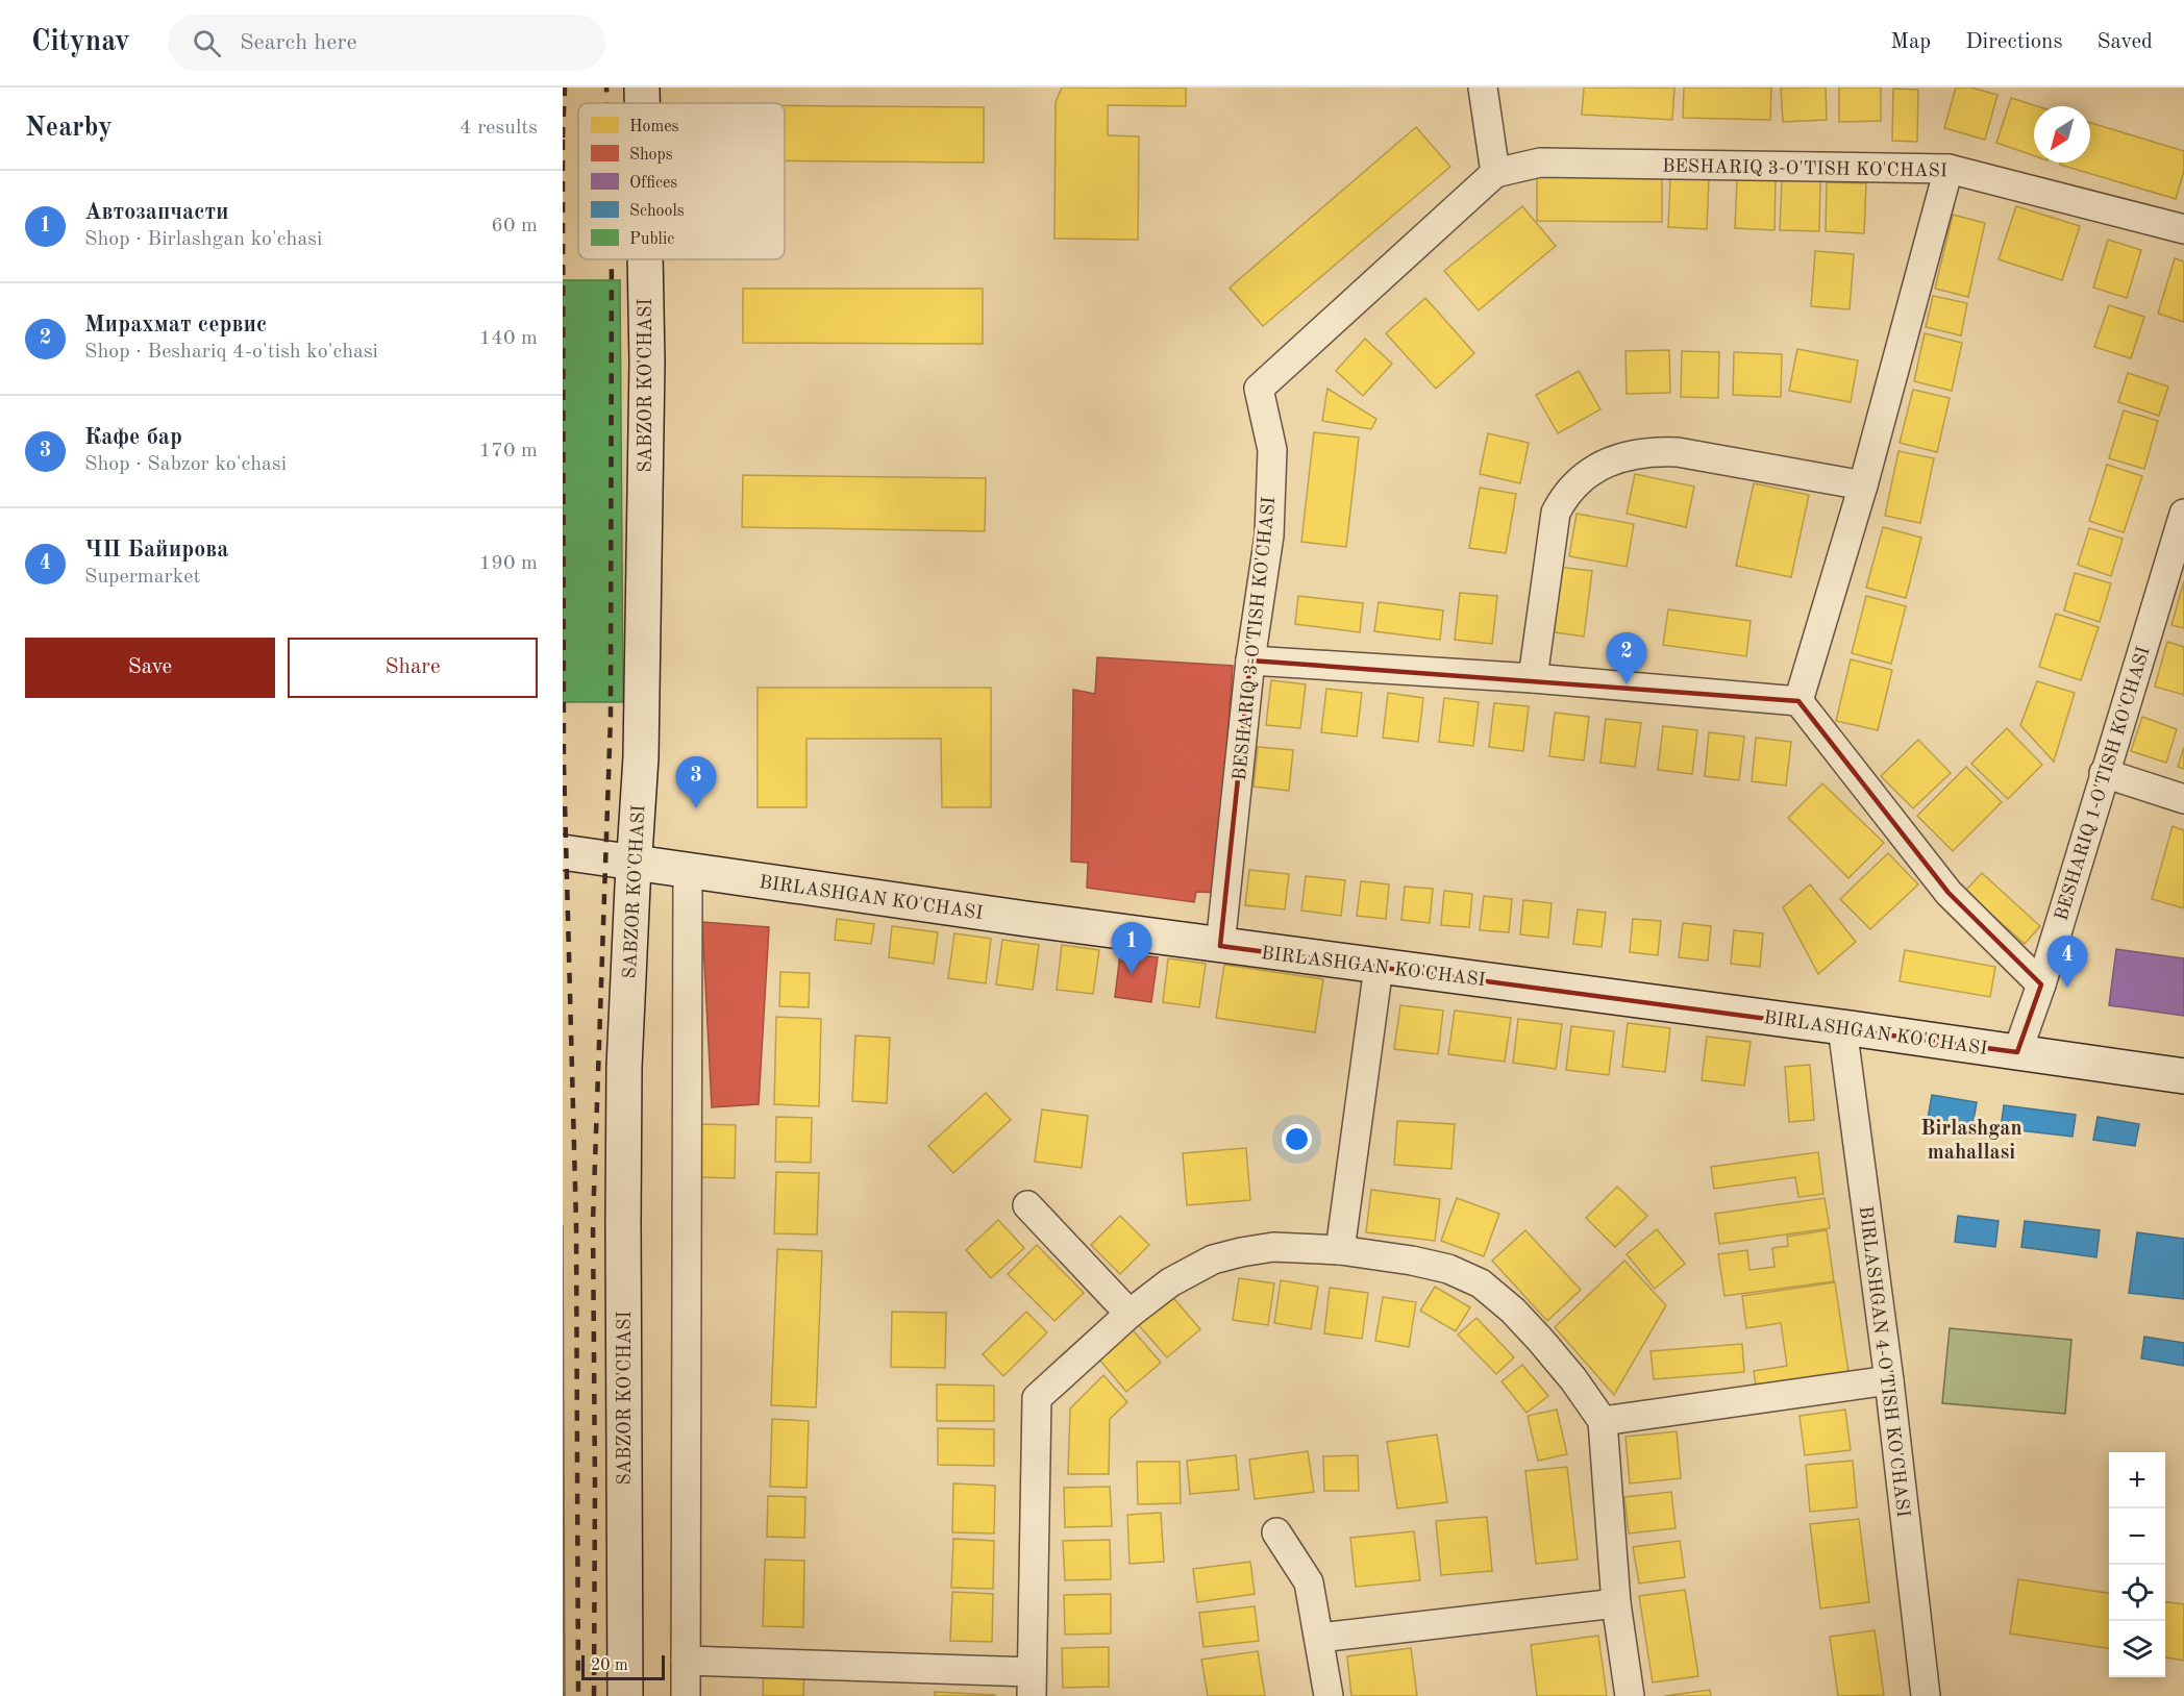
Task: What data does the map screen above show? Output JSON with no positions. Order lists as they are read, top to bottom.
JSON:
{
  "streets": {
    "main road": ["SABZOR KO'CHASI", "BIRLASHGAN KO'CHASI"],
    "street": ["BESHARIQ 3-O'TISH KO'CHASI", "BESHARIQ 1-O'TISH KO'CHASI", "BIRLASHGAN 4-O'TISH KO'CHASI"]
  },
  "crossings": [
    ["BESHARIQ 3-O'TISH KO'CHASI", "BIRLASHGAN KO'CHASI"],
    ["SABZOR KO'CHASI", "BIRLASHGAN KO'CHASI"],
    ["BESHARIQ 1-O'TISH KO'CHASI", "BIRLASHGAN KO'CHASI"],
    ["BIRLASHGAN KO'CHASI", "BIRLASHGAN 4-O'TISH KO'CHASI"]
  ],
  "districts": ["Birlashgan mahallasi"],
  "legend": [
    "Homes",
    "Shops",
    "Offices",
    "Schools",
    "Public"
  ],
  "scale_bar": "20 m",
  "north": "bottom left",
  "page": {
    "header": "Citynav",
    "search": "Search here",
    "nav": ["Map", "Directions", "Saved"],
    "heading": ["Nearby", "4 results"],
    "list": [
      {
        "mark": "1",
        "name": "Автозапчасти",
        "note": "Shop · Birlashgan ko'chasi",
        "value": "60 m"
      },
      {
        "mark": "2",
        "name": "Мирахмат сервис",
        "note": "Shop · Beshariq 4-o'tish ko'chasi",
        "value": "140 m"
      },
      {
        "mark": "3",
        "name": "Кафе бар",
        "note": "Shop · Sabzor ko'chasi",
        "value": "170 m"
      },
      {
        "mark": "4",
        "name": "ЧП Байирова",
        "note": "Supermarket",
        "value": "190 m"
      }
    ],
    "buttons": ["Save", "Share"],
    "pins": [
      "2",
      "3",
      "1",
      "4"
    ],
    "map_buttons": ["+", "−"],
    "scale": "20 m"
  }
}
